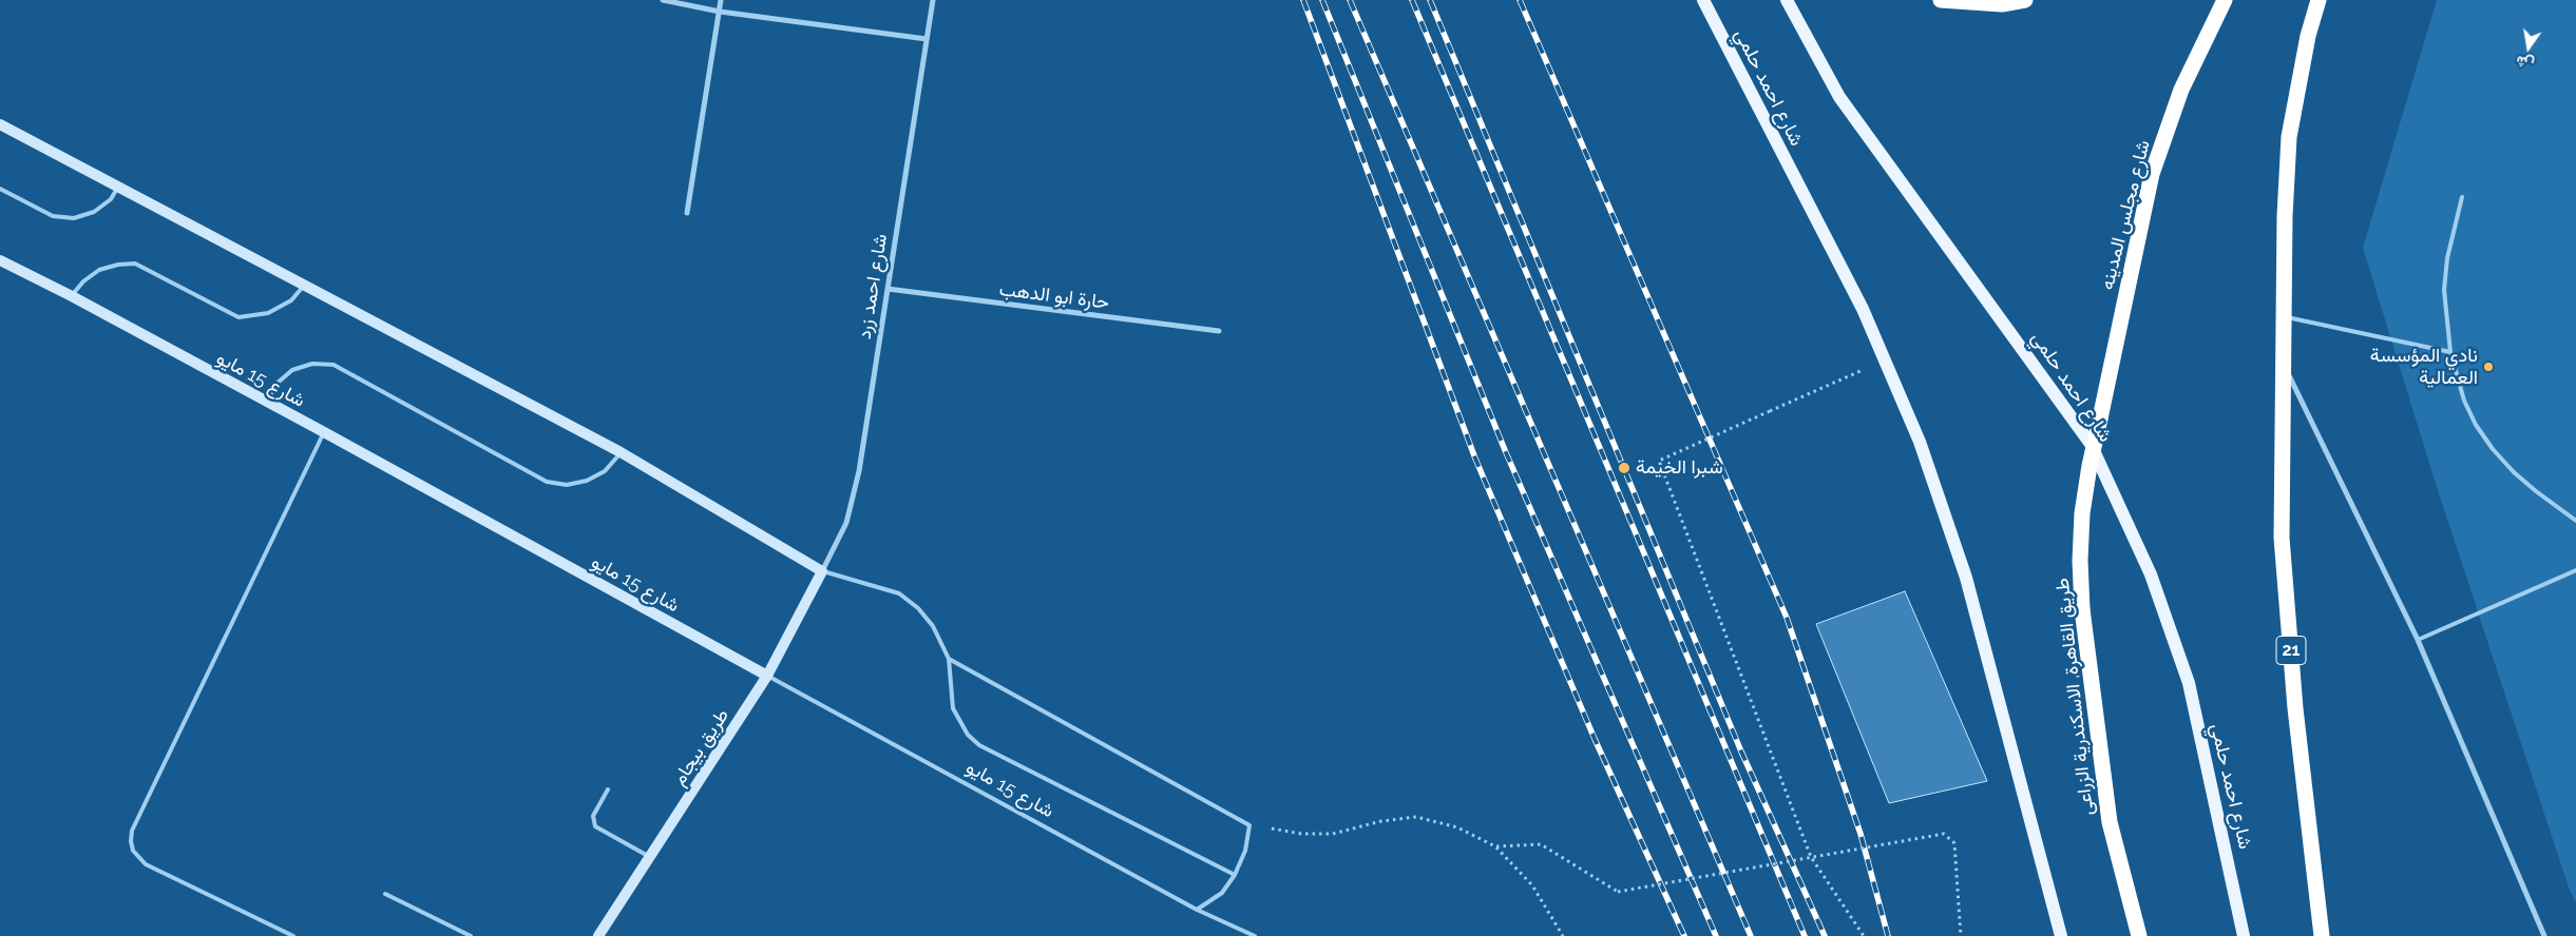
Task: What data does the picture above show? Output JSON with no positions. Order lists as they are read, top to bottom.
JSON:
{
  "streets": {
    "highway": ["شارع مجلس المدينه", "21", "طريق القاهرة, الاسكندرية الزراعى"],
    "main road": ["شارع احمد حلمي", "شارع 15 مايو", "طريق بيجام"],
    "street": ["شارع احمد زرد", "حارة ابو الدهب"]
  },
  "crossings": [
    ["شارع مجلس المدينه", "طريق القاهرة, الاسكندرية الزراعى"],
    ["شارع احمد زرد", "حارة ابو الدهب"],
    ["شارع احمد زرد", "طريق بيجام"],
    ["شارع 15 مايو", "طريق بيجام"]
  ],
  "places": ["نادي المؤسسة العمالية", "شبرا الخيمة"],
  "north": "bottom"
}
